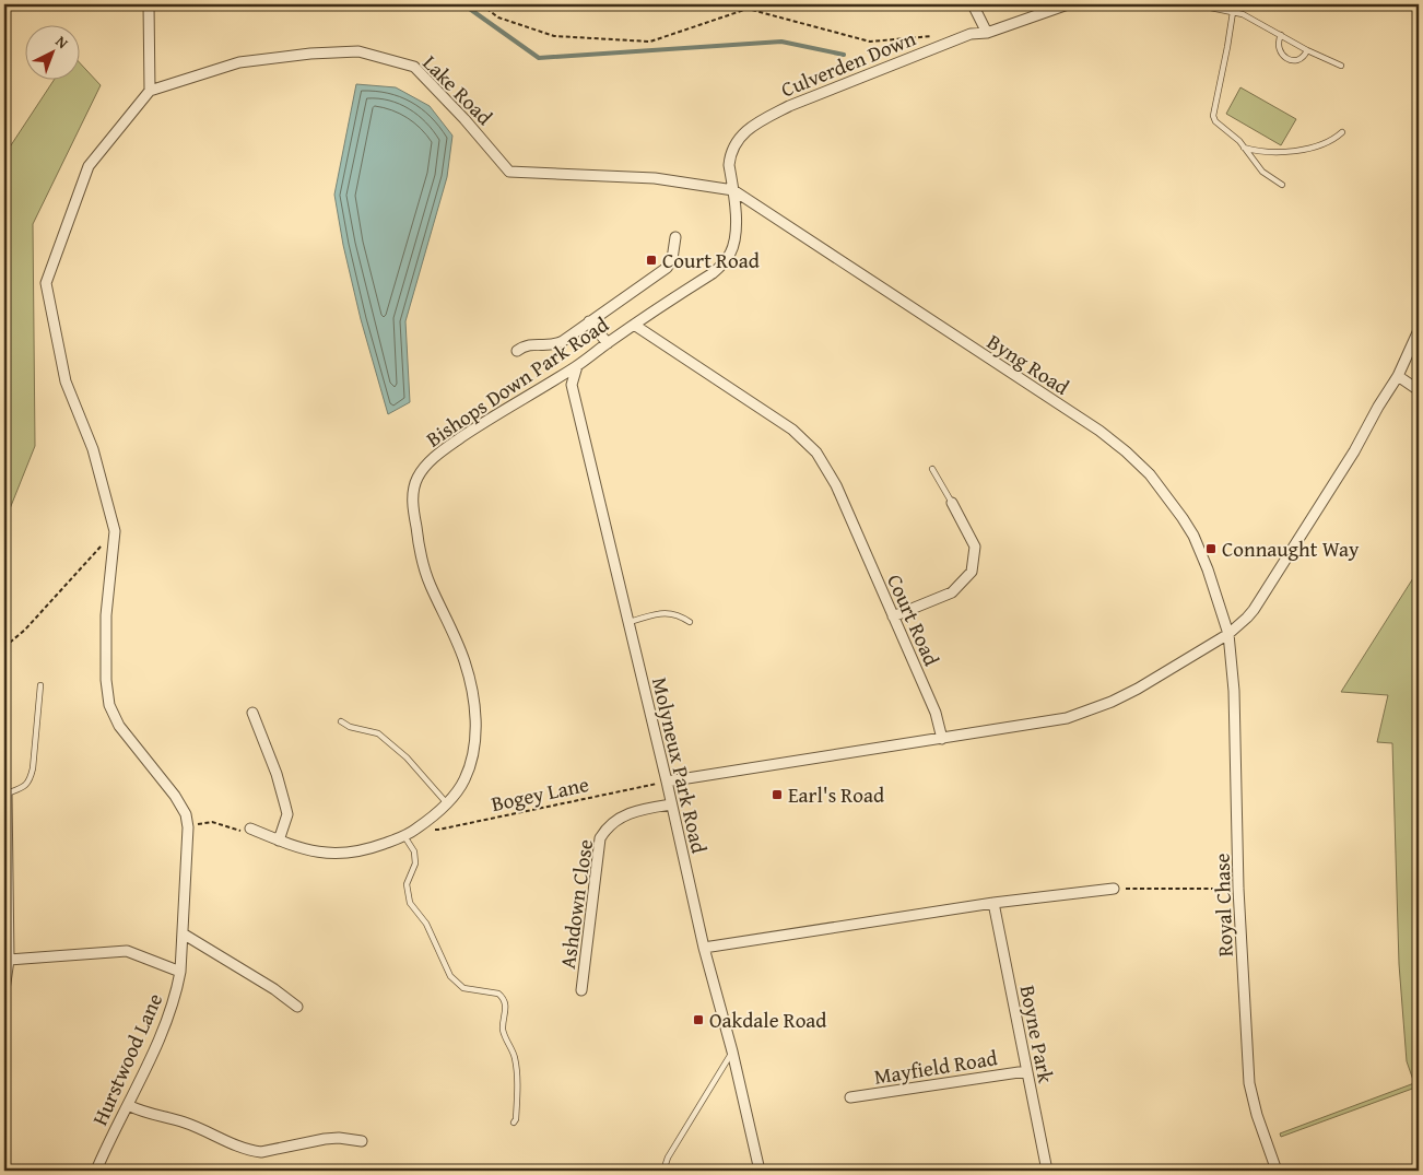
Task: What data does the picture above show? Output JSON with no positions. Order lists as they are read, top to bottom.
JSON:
{
  "streets": {
    "street": [
      "Culverden Down",
      "Lake Road",
      "Byng Road",
      "Bishops Down Park Road",
      "Court Road",
      "Molyneux Park Road",
      "Ashdown Close",
      "Royal Chase",
      "Boyne Park",
      "Hurstwood Lane",
      "Mayfield Road"
    ],
    "path": ["Bogey Lane"]
  },
  "crossings": [
    ["Culverden Down", "Lake Road"],
    ["Culverden Down", "Byng Road"],
    ["Culverden Down", "Bishops Down Park Road"],
    ["Lake Road", "Byng Road"],
    ["Byng Road", "Royal Chase"],
    ["Bishops Down Park Road", "Court Road"],
    ["Bishops Down Park Road", "Molyneux Park Road"],
    ["Bishops Down Park Road", "Bogey Lane"],
    ["Molyneux Park Road", "Bogey Lane"],
    ["Molyneux Park Road", "Ashdown Close"],
    ["Boyne Park", "Mayfield Road"]
  ],
  "places": {
    "transit": [
      "Court Road",
      "Connaught Way",
      "Earl's Road",
      "Oakdale Road"
    ]
  },
  "north": "top right"
}
